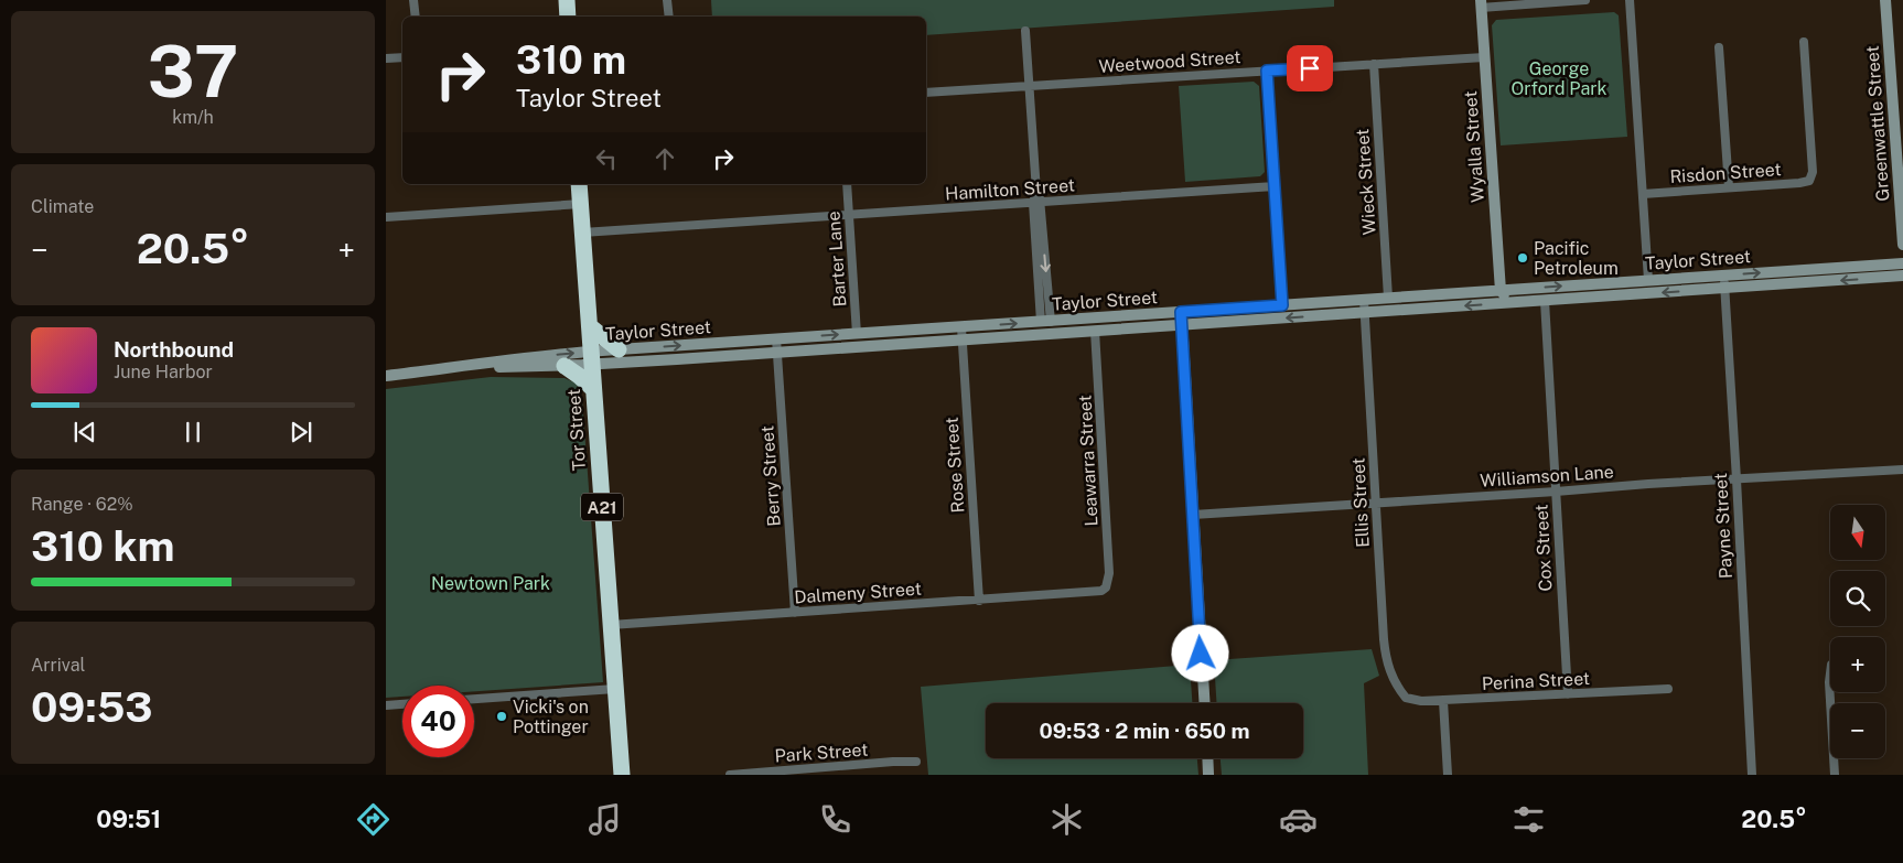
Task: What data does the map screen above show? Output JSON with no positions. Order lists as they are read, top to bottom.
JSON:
{
  "streets": {
    "highway": ["Tor Street", "A21"],
    "main road": ["Greenwattle Street", "Wyalla Street", "Taylor Street"],
    "street": [
      "Weetwood Street",
      "Risdon Street",
      "Wieck Street",
      "Hamilton Street",
      "Barter Lane",
      "Leawarra Street",
      "Rose Street",
      "Berry Street",
      "Williamson Lane",
      "Ellis Street",
      "Payne Street",
      "Cox Street",
      "Dalmeny Street",
      "Perina Street",
      "Park Street"
    ]
  },
  "crossings": [
    ["Weetwood Street", "Wyalla Street"],
    ["Weetwood Street", "Wieck Street"],
    ["Wyalla Street", "Taylor Street"],
    ["Wieck Street", "Taylor Street"],
    ["Hamilton Street", "Barter Lane"],
    ["Hamilton Street", "Tor Street"],
    ["Barter Lane", "Taylor Street"],
    ["Taylor Street", "Tor Street"],
    ["Taylor Street", "Leawarra Street"],
    ["Taylor Street", "Rose Street"],
    ["Taylor Street", "Berry Street"],
    ["Taylor Street", "Ellis Street"],
    ["Taylor Street", "Payne Street"],
    ["Taylor Street", "Cox Street"],
    ["Tor Street", "Dalmeny Street"],
    ["Leawarra Street", "Dalmeny Street"],
    ["Rose Street", "Dalmeny Street"],
    ["Berry Street", "Dalmeny Street"],
    ["Williamson Lane", "Ellis Street"],
    ["Williamson Lane", "Payne Street"],
    ["Williamson Lane", "Cox Street"],
    ["Ellis Street", "Perina Street"],
    ["Cox Street", "Perina Street"]
  ],
  "parks": ["George Orford Park", "Newtown Park"],
  "places": ["Pacific Petroleum", "Vicki's on Pottinger"],
  "north": "bottom",
  "page": {
    "tile": [
      ["37", "km/h"],
      "Climate",
      ["Range · 62%", "310 km"],
      ["Arrival", "09:53"]
    ],
    "turn": ["310 m", "Taylor Street"],
    "heat": ["−", "20.5°", "+"],
    "song": ["Northbound", "June Harbor"],
    "map_buttons": ["+", "−"],
    "limit": "40",
    "trip": "09:53 · 2 min · 650 m",
    "tabs": ["09:51", "20.5°"]
  }
}
